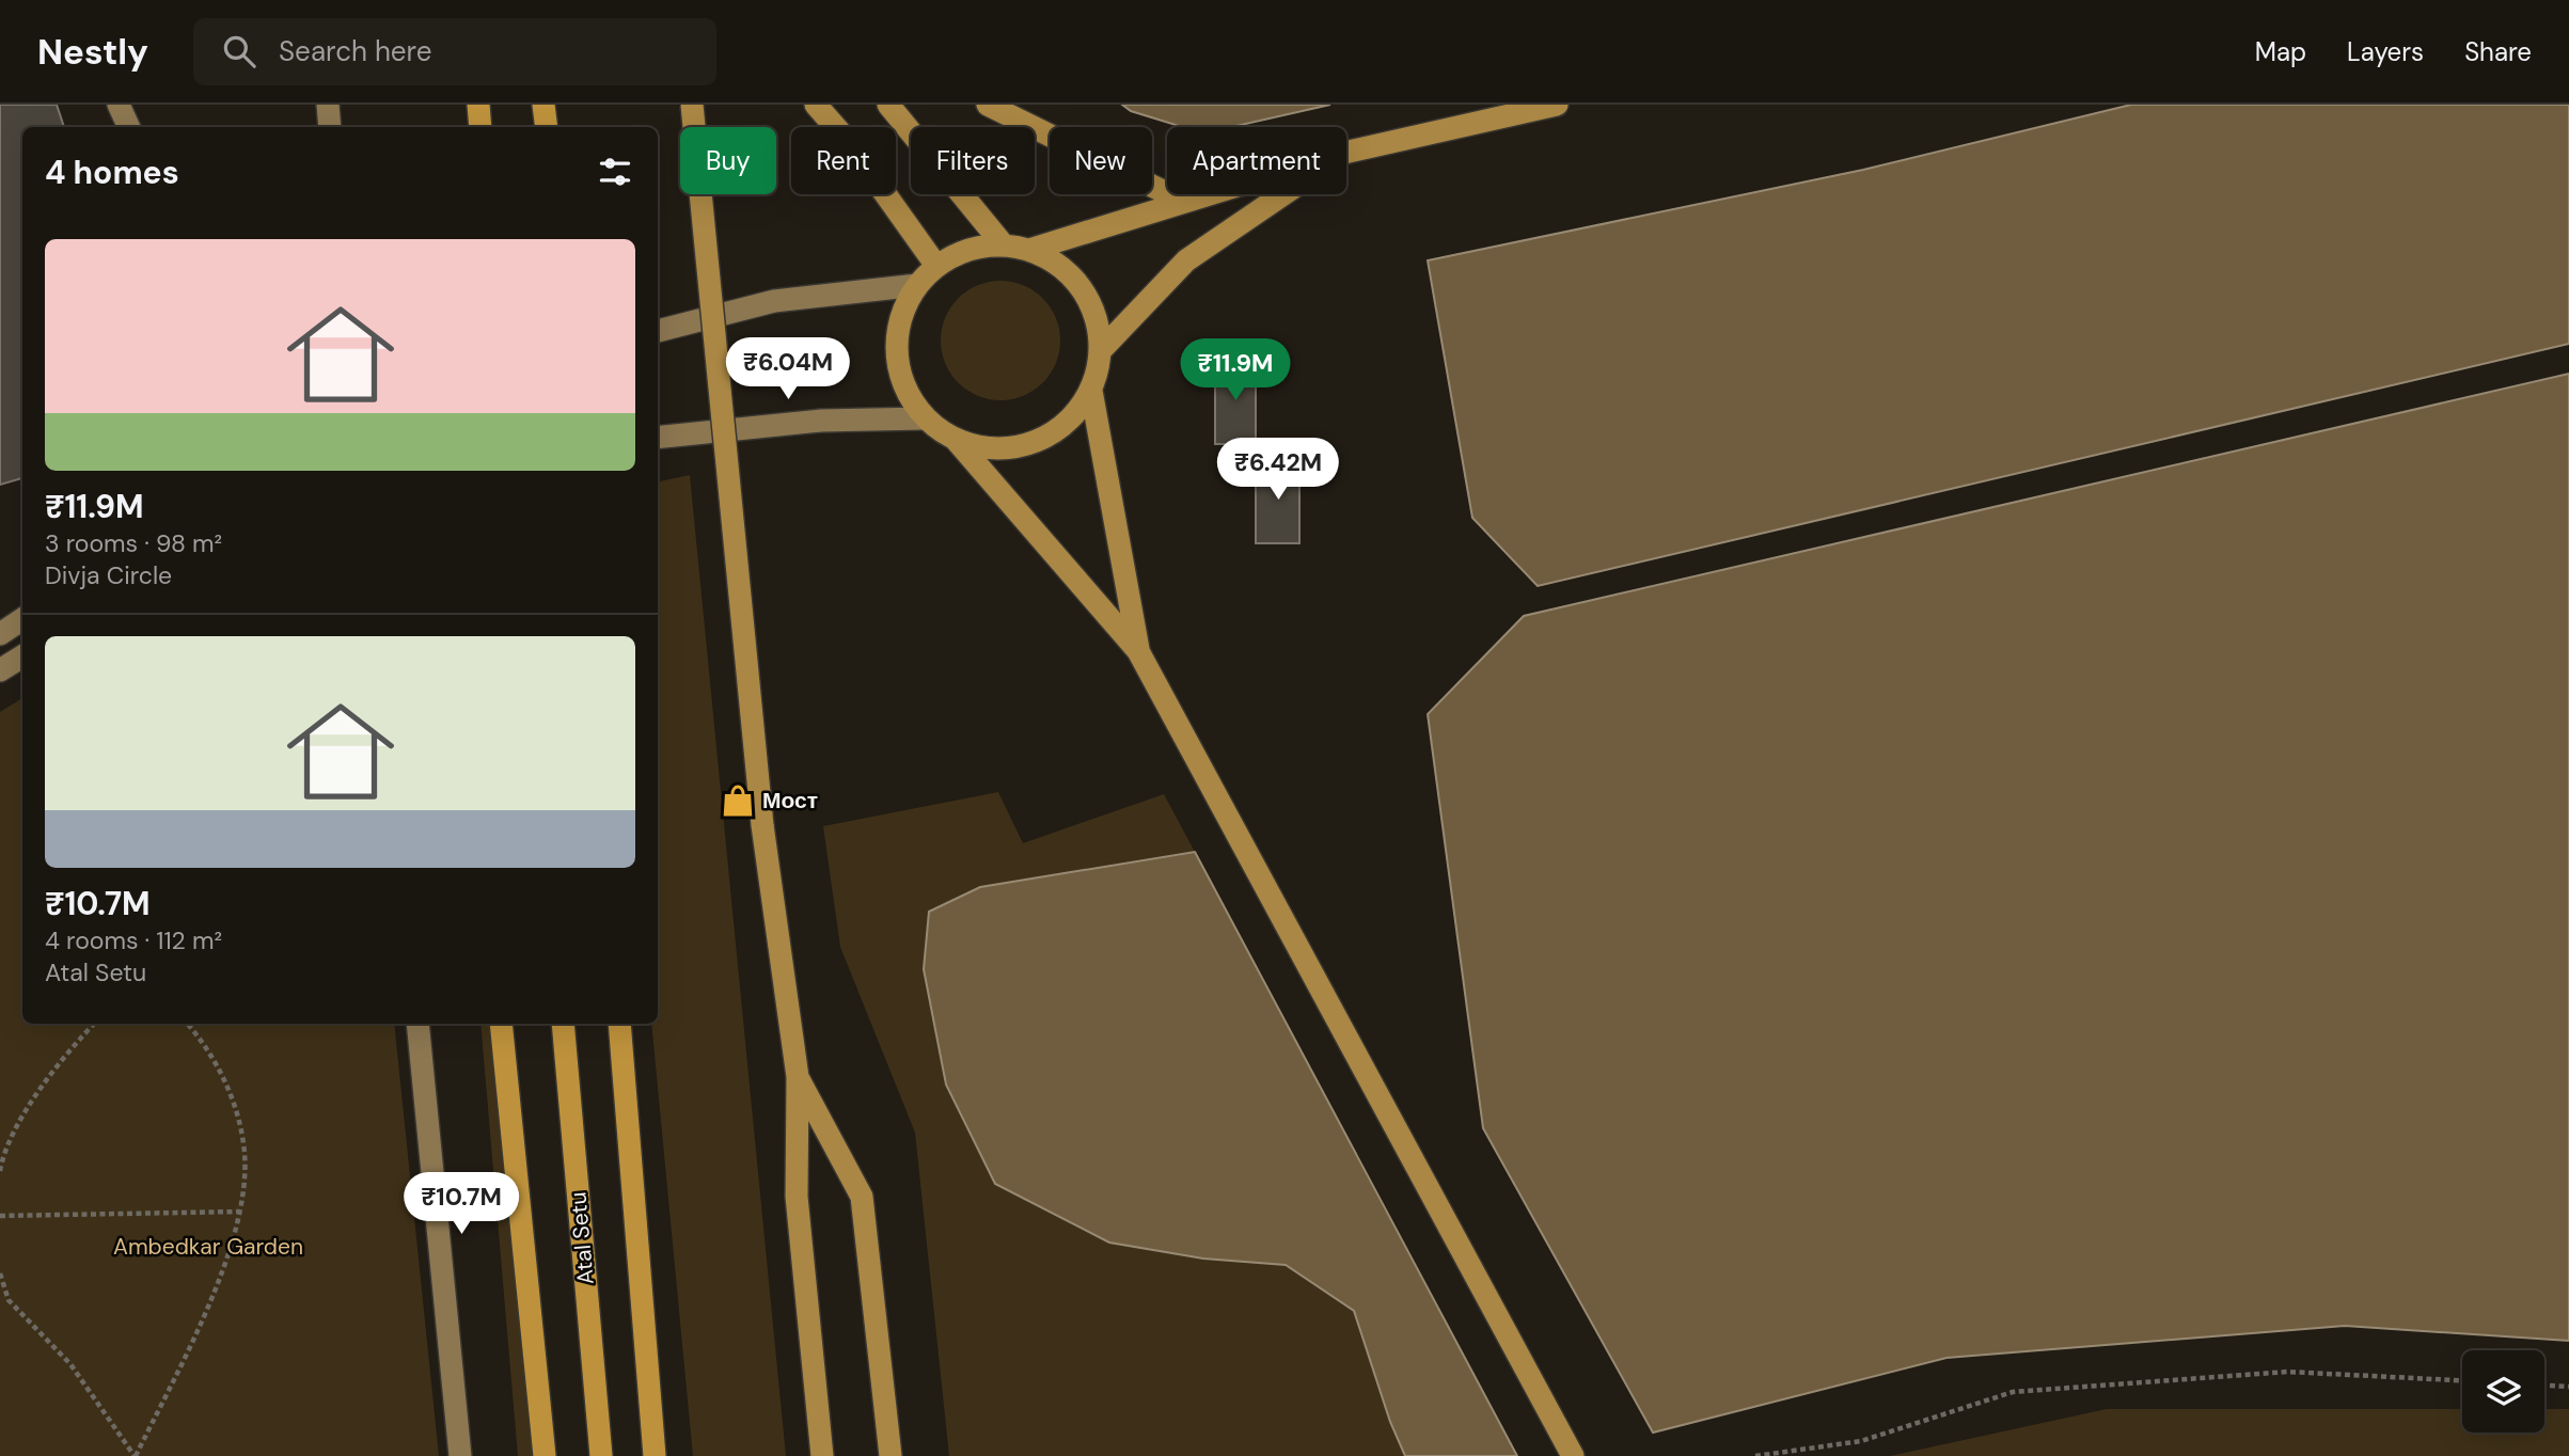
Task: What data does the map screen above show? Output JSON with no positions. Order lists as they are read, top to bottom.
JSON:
{
  "streets": {
    "highway": ["Atal Setu"]
  },
  "parks": ["Ambedkar Garden"],
  "places": {
    "shop": ["Мост"]
  },
  "page": {
    "header": "Nestly",
    "search": "Search here",
    "nav": ["Map", "Layers", "Share"],
    "chip": [
      "Buy",
      "Rent",
      "Filters",
      "New",
      "Apartment"
    ],
    "heading": "4 homes",
    "list": [
      {
        "name": "₹11.9M",
        "note": "3 rooms · 98 m² · Divja Circle"
      },
      {
        "name": "₹10.7M",
        "note": "4 rooms · 112 m² · Atal Setu"
      }
    ],
    "price": [
      "₹6.04M",
      "₹11.9M",
      "₹6.42M",
      "₹10.7M"
    ]
  }
}
